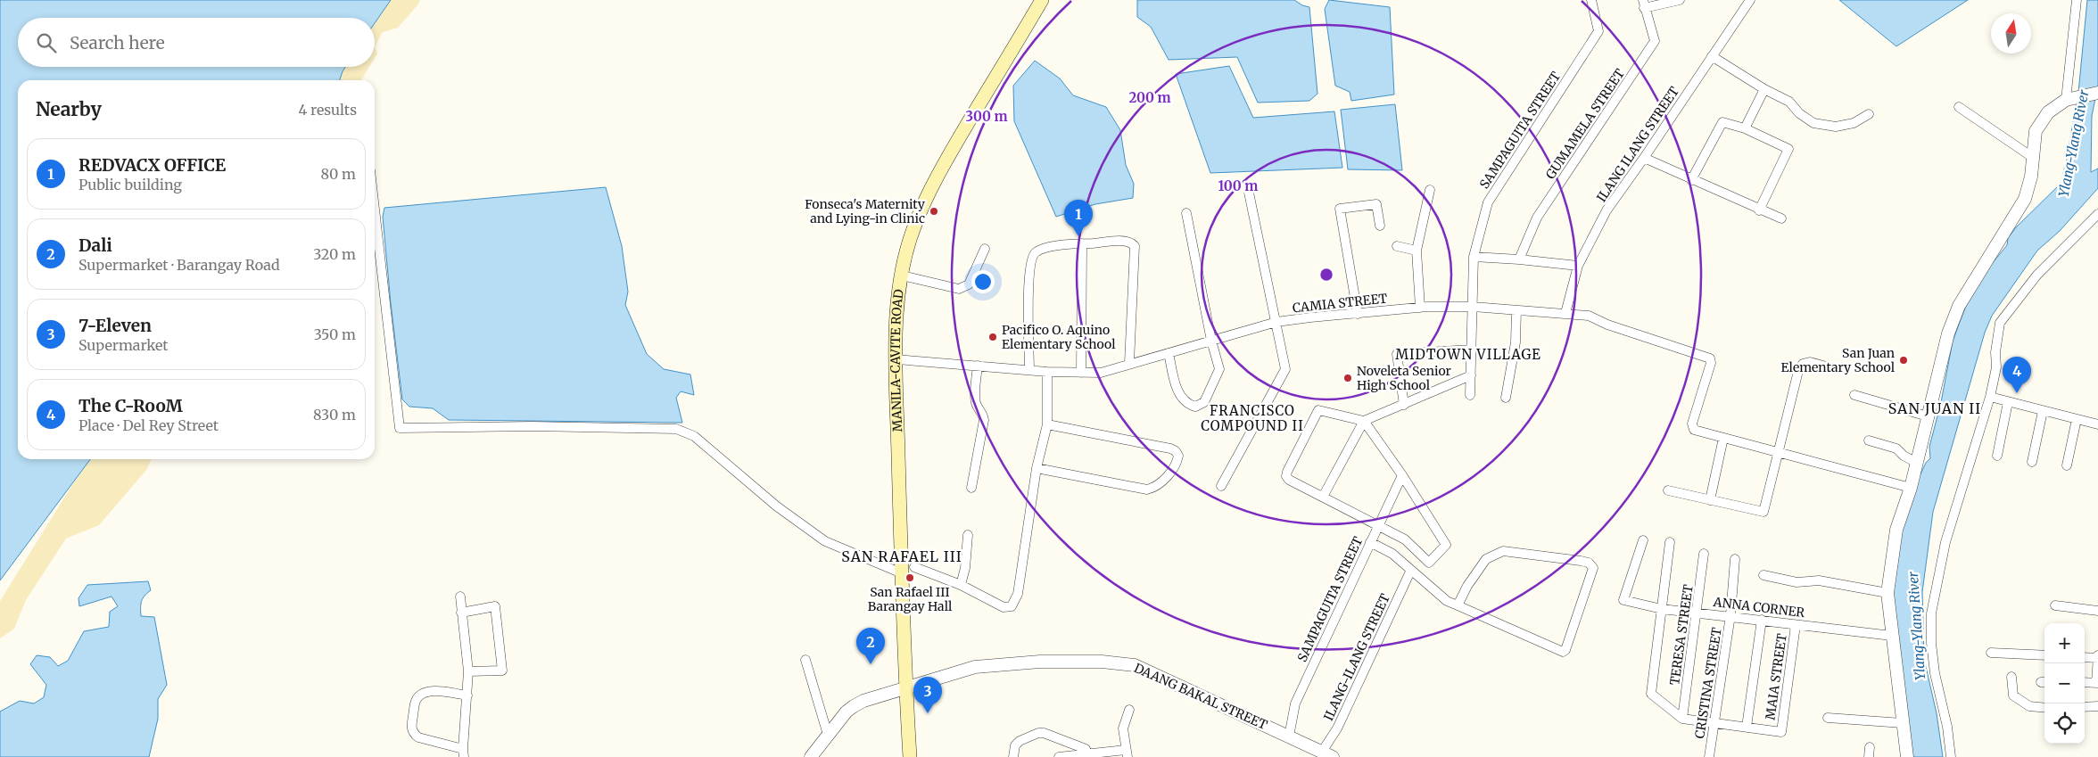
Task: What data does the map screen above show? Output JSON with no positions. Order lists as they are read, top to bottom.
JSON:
{
  "streets": {
    "main road": ["MANILA-CAVITE ROAD"],
    "street": [
      "GUMAMELA STREET",
      "SAMPAGUITA STREET",
      "ILANG ILANG STREET",
      "CAMIA STREET",
      "ANNA CORNER",
      "TERESA STREET",
      "ILANG-ILANG STREET",
      "MAIA STREET",
      "CRISTINA STREET",
      "DAANG BAKAL STREET"
    ]
  },
  "crossings": [
    ["SAMPAGUITA STREET", "CAMIA STREET"],
    ["SAMPAGUITA STREET", "DAANG BAKAL STREET"],
    ["ILANG ILANG STREET", "CAMIA STREET"],
    ["CAMIA STREET", "MANILA-CAVITE ROAD"],
    ["MANILA-CAVITE ROAD", "DAANG BAKAL STREET"],
    ["ANNA CORNER", "TERESA STREET"],
    ["ANNA CORNER", "MAIA STREET"],
    ["ANNA CORNER", "CRISTINA STREET"],
    ["ILANG-ILANG STREET", "DAANG BAKAL STREET"]
  ],
  "districts": [
    "MIDTOWN VILLAGE",
    "SAN JUAN II",
    "FRANCISCO COMPOUND II",
    "SAN RAFAEL III"
  ],
  "water": ["Ylang-Ylang River"],
  "places": [
    "Fonseca's Maternity and Lying-in Clinic",
    "Pacifico O. Aquino Elementary School",
    "San Juan Elementary School",
    "Noveleta Senior High School",
    "San Rafael III Barangay Hall"
  ],
  "north": "top",
  "page": {
    "search": "Search here",
    "heading": ["Nearby", "4 results"],
    "list": [
      {
        "mark": "1",
        "name": "REDVACX OFFICE",
        "note": "Public building",
        "value": "80 m"
      },
      {
        "mark": "2",
        "name": "Dali",
        "note": "Supermarket · Barangay Road",
        "value": "320 m"
      },
      {
        "mark": "3",
        "name": "7-Eleven",
        "note": "Supermarket",
        "value": "350 m"
      },
      {
        "mark": "4",
        "name": "The C-RooM",
        "note": "Place · Del Rey Street",
        "value": "830 m"
      }
    ],
    "pins": [
      "1",
      "4",
      "2",
      "3"
    ],
    "map_buttons": ["+", "−"]
  },
  "rings": ["200 m", "300 m", "100 m"]
}
